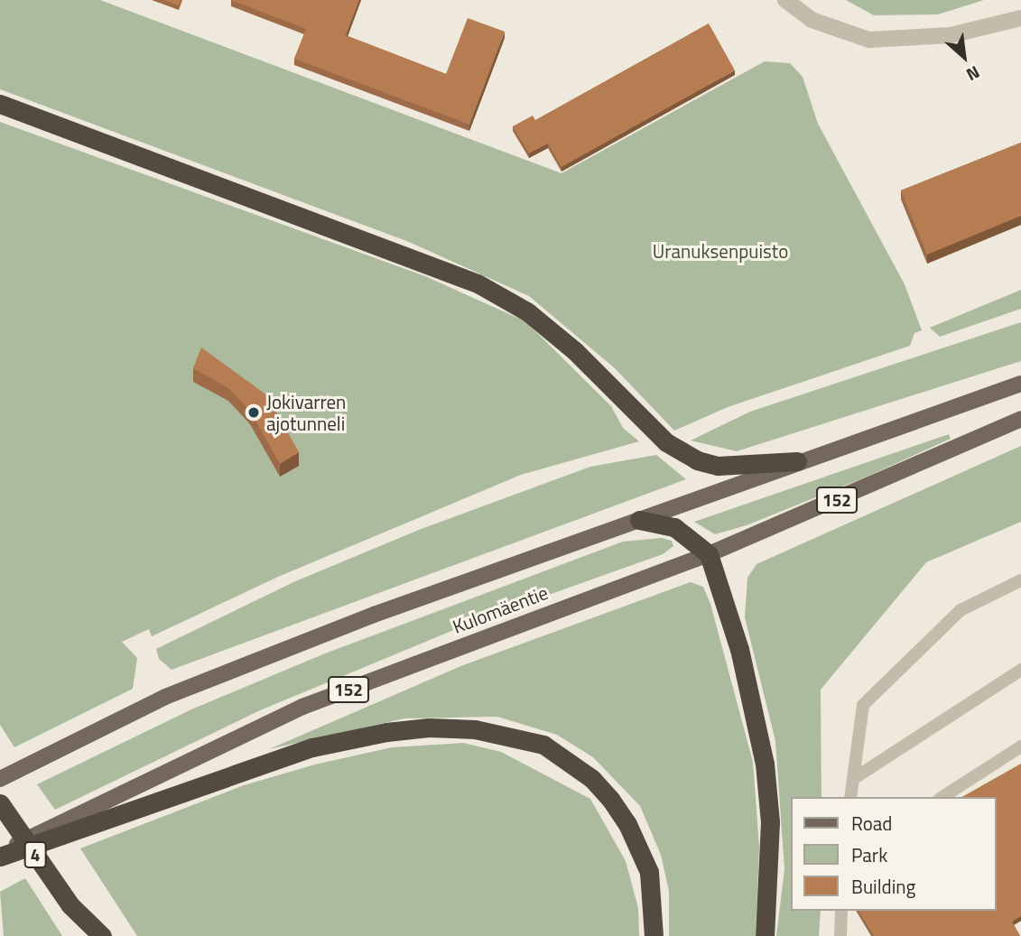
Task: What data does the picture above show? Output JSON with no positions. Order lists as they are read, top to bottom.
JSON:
{
  "streets": {
    "highway": ["4"],
    "main road": ["152", "Kulomäentie"]
  },
  "parks": ["Uranuksenpuisto"],
  "places": ["Jokivarren ajotunneli"],
  "legend": ["Road", "Park", "Building"],
  "north": "bottom right"
}
